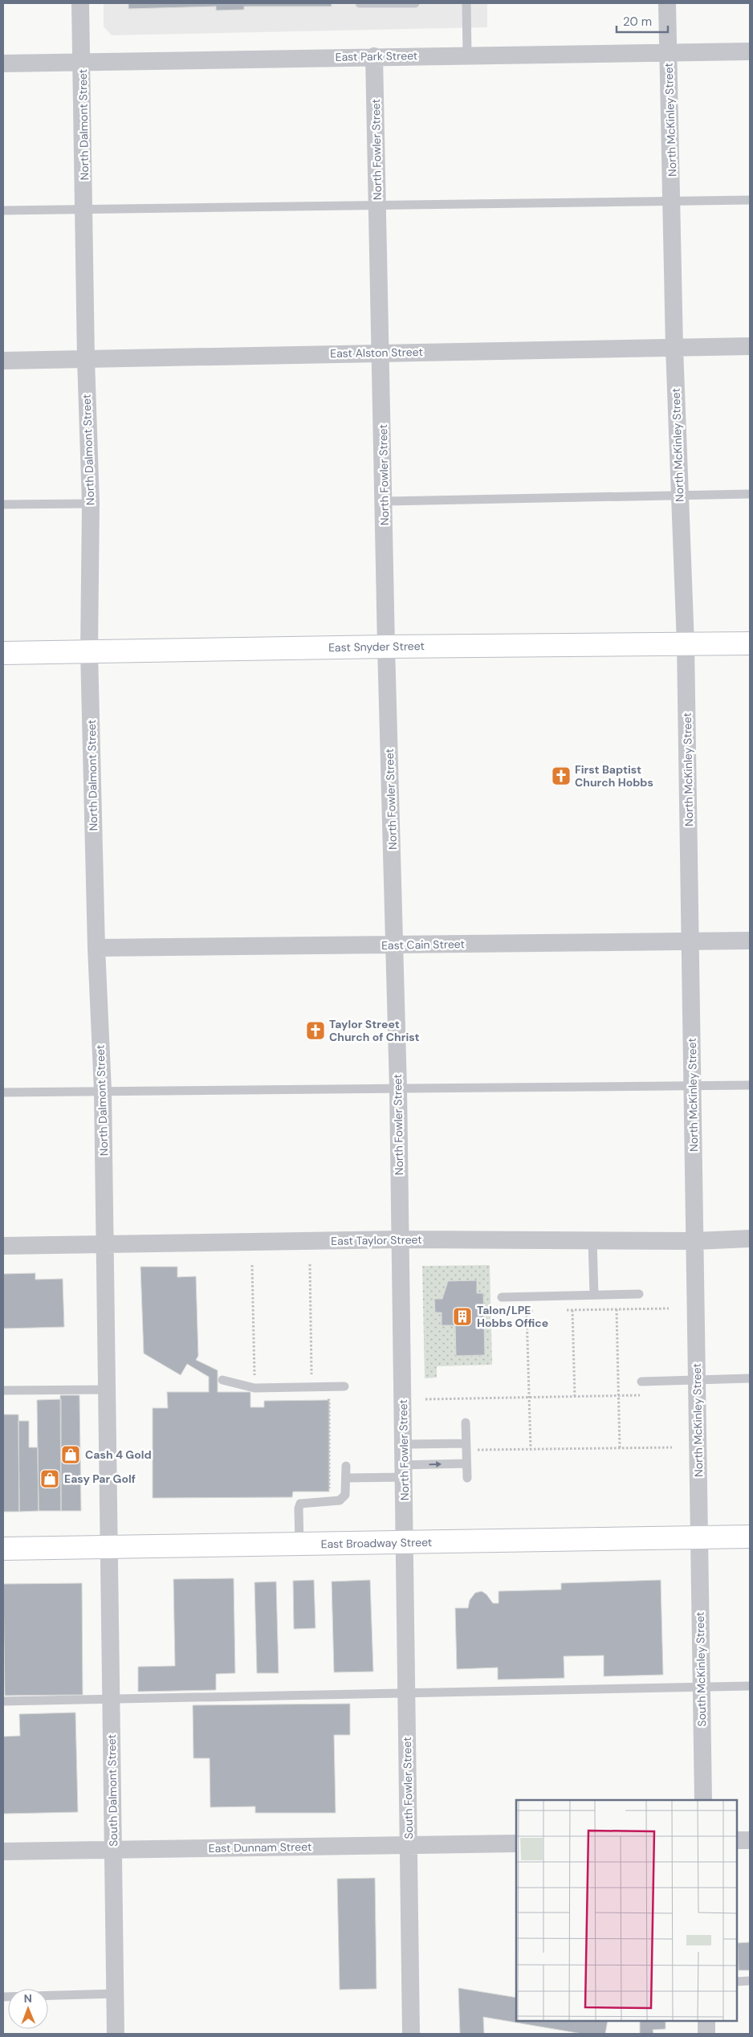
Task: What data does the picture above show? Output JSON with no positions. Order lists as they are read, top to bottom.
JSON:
{
  "streets": {
    "main road": ["East Snyder Street", "East Broadway Street"],
    "street": [
      "East Park Street",
      "North McKinley Street",
      "North Dalmont Street",
      "North Fowler Street",
      "East Alston Street",
      "East Cain Street",
      "East Taylor Street",
      "South McKinley Street",
      "South Fowler Street",
      "South Dalmont Street",
      "East Dunnam Street"
    ]
  },
  "crossings": [
    ["East Park Street", "North McKinley Street"],
    ["East Park Street", "North Dalmont Street"],
    ["East Park Street", "North Fowler Street"],
    ["North McKinley Street", "East Alston Street"],
    ["North McKinley Street", "East Snyder Street"],
    ["North McKinley Street", "East Cain Street"],
    ["North McKinley Street", "East Taylor Street"],
    ["North McKinley Street", "East Broadway Street"],
    ["North McKinley Street", "South McKinley Street"],
    ["North Dalmont Street", "East Alston Street"],
    ["North Dalmont Street", "East Snyder Street"],
    ["North Dalmont Street", "East Cain Street"],
    ["North Dalmont Street", "East Taylor Street"],
    ["North Dalmont Street", "East Broadway Street"],
    ["North Dalmont Street", "South Dalmont Street"],
    ["North Fowler Street", "East Alston Street"],
    ["North Fowler Street", "East Snyder Street"],
    ["North Fowler Street", "East Cain Street"],
    ["North Fowler Street", "East Taylor Street"],
    ["North Fowler Street", "East Broadway Street"],
    ["North Fowler Street", "South Fowler Street"],
    ["East Broadway Street", "South McKinley Street"],
    ["East Broadway Street", "South Fowler Street"],
    ["East Broadway Street", "South Dalmont Street"],
    ["South Fowler Street", "East Dunnam Street"],
    ["South Dalmont Street", "East Dunnam Street"]
  ],
  "places": {
    "church": ["First Baptist Church Hobbs", "Taylor Street Church of Christ"],
    "building": ["Talon/LPE Hobbs Office"],
    "shop": ["Cash 4 Gold", "Easy Par Golf"]
  },
  "scale_bar": "20 m",
  "north": "top"
}
